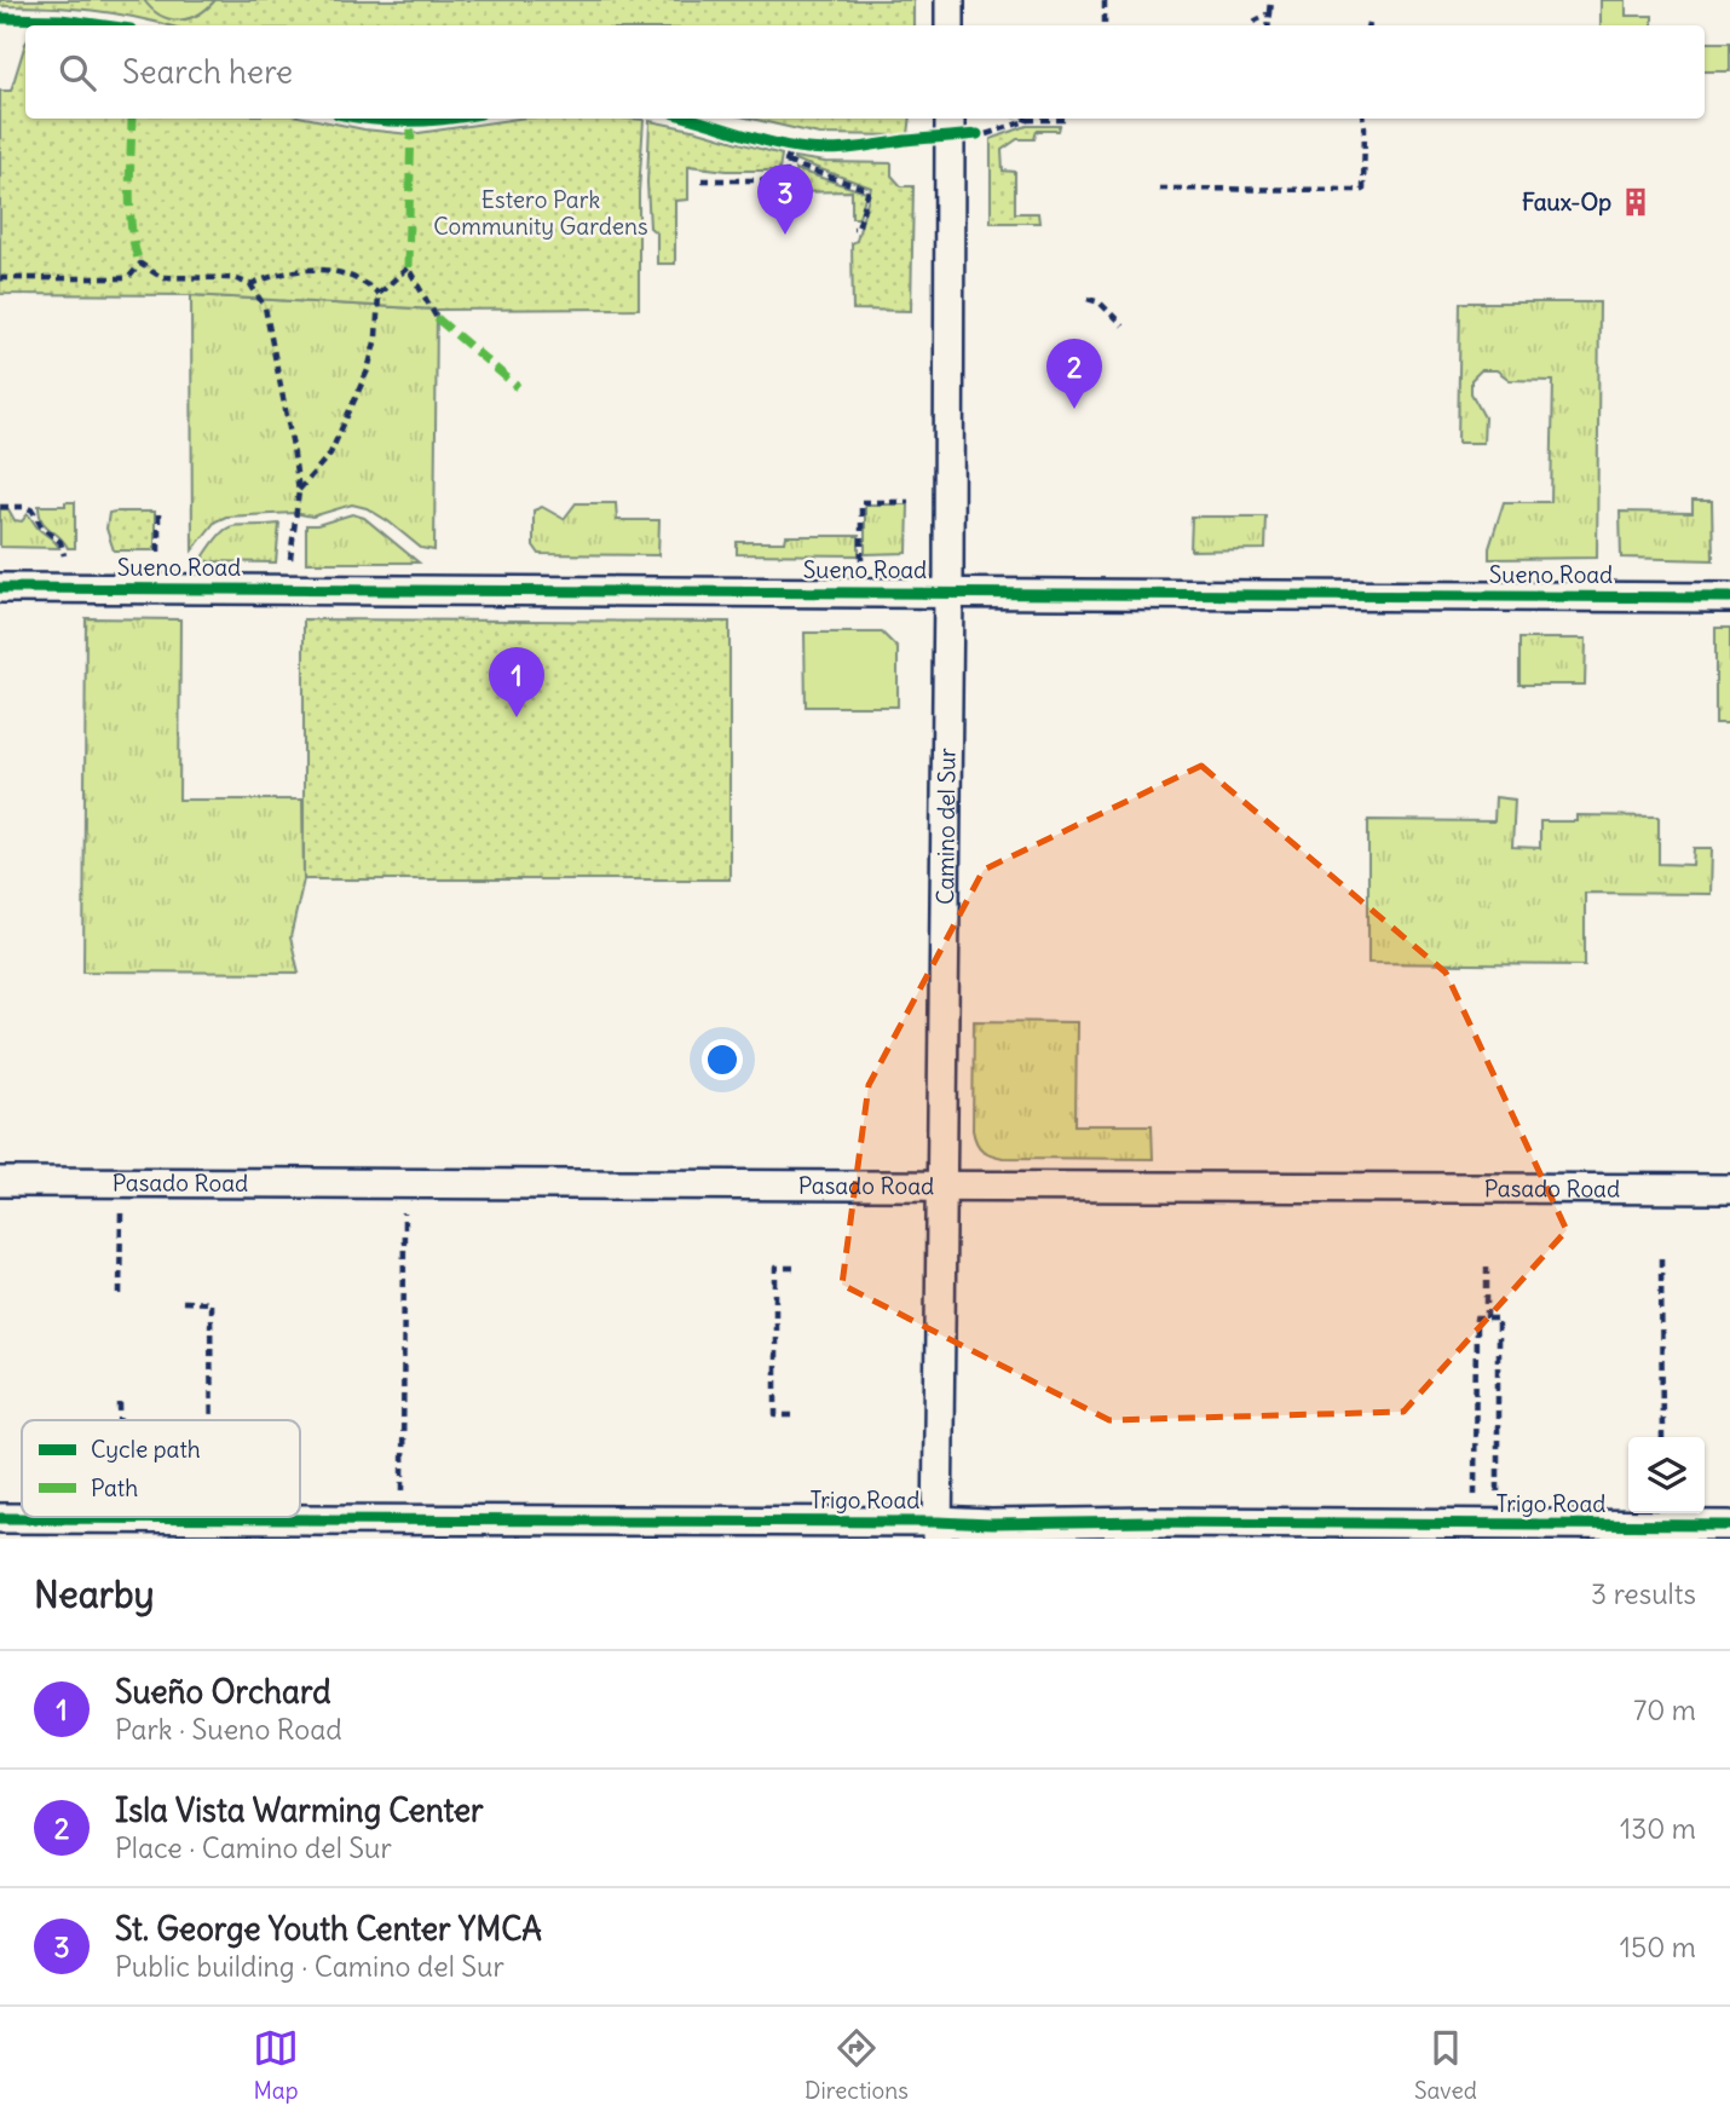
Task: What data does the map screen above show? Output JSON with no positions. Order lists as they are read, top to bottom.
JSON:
{
  "streets": {
    "street": [
      "Sueno Road",
      "Camino del Sur",
      "Pasado Road",
      "Trigo Road"
    ]
  },
  "crossings": [
    ["Sueno Road", "Camino del Sur"],
    ["Camino del Sur", "Pasado Road"],
    ["Camino del Sur", "Trigo Road"]
  ],
  "parks": ["Estero Park Community Gardens"],
  "places": {
    "building": ["Faux-Op"]
  },
  "legend": ["Cycle path", "Path"],
  "page": {
    "search": "Search here",
    "pins": ["3", "2", "1"],
    "heading": ["Nearby", "3 results"],
    "list": [
      {
        "mark": "1",
        "name": "Sueño Orchard",
        "note": "Park · Sueno Road",
        "value": "70 m"
      },
      {
        "mark": "2",
        "name": "Isla Vista Warming Center",
        "note": "Place · Camino del Sur",
        "value": "130 m"
      },
      {
        "mark": "3",
        "name": "St. George Youth Center YMCA",
        "note": "Public building · Camino del Sur",
        "value": "150 m"
      }
    ],
    "nav": ["Map", "Directions", "Saved"]
  }
}
